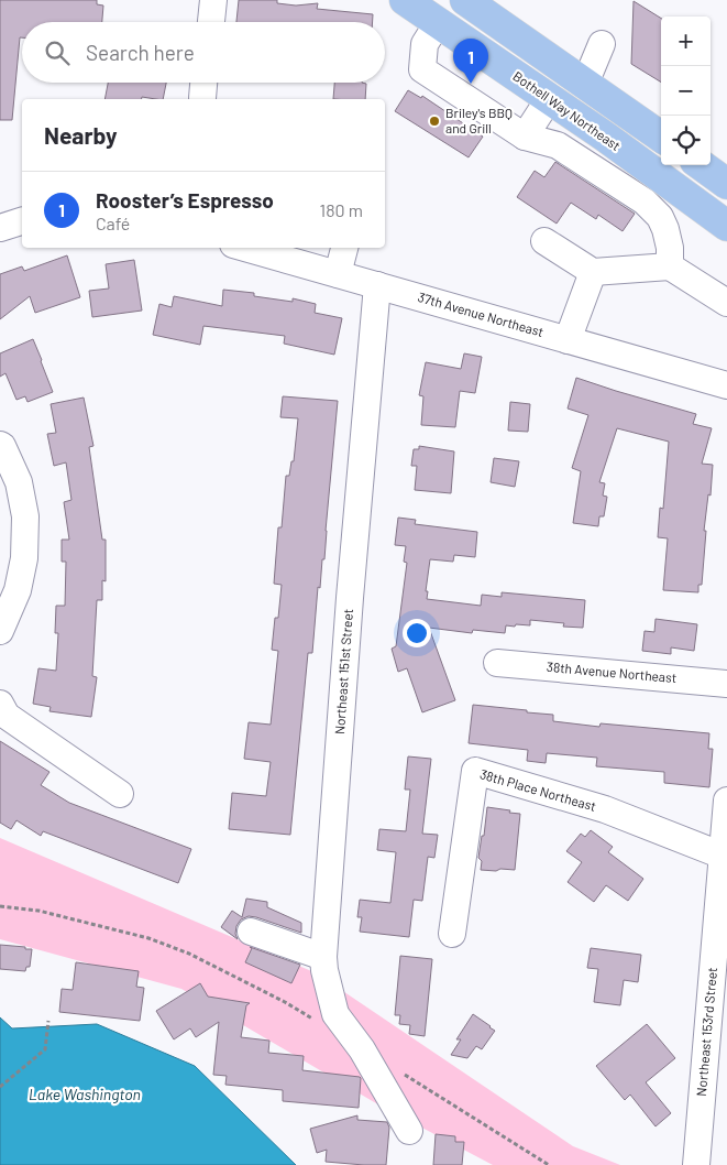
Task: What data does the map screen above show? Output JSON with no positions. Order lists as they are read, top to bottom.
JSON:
{
  "streets": {
    "main road": ["Bothell Way Northeast"],
    "street": [
      "37th Avenue Northeast",
      "Northeast 151st Street",
      "38th Avenue Northeast",
      "38th Place Northeast",
      "Northeast 153rd Street"
    ]
  },
  "crossings": [
    ["37th Avenue Northeast", "Northeast 151st Street"],
    ["38th Place Northeast", "Northeast 153rd Street"]
  ],
  "water": ["Lake Washington"],
  "places": ["Briley's BBQ and Grill"],
  "page": {
    "map_buttons": ["+", "−"],
    "search": "Search here",
    "pins": "1",
    "heading": "Nearby",
    "list": [
      {
        "mark": "1",
        "name": "Rooster’s Espresso",
        "note": "Café",
        "value": "180 m"
      }
    ]
  }
}
